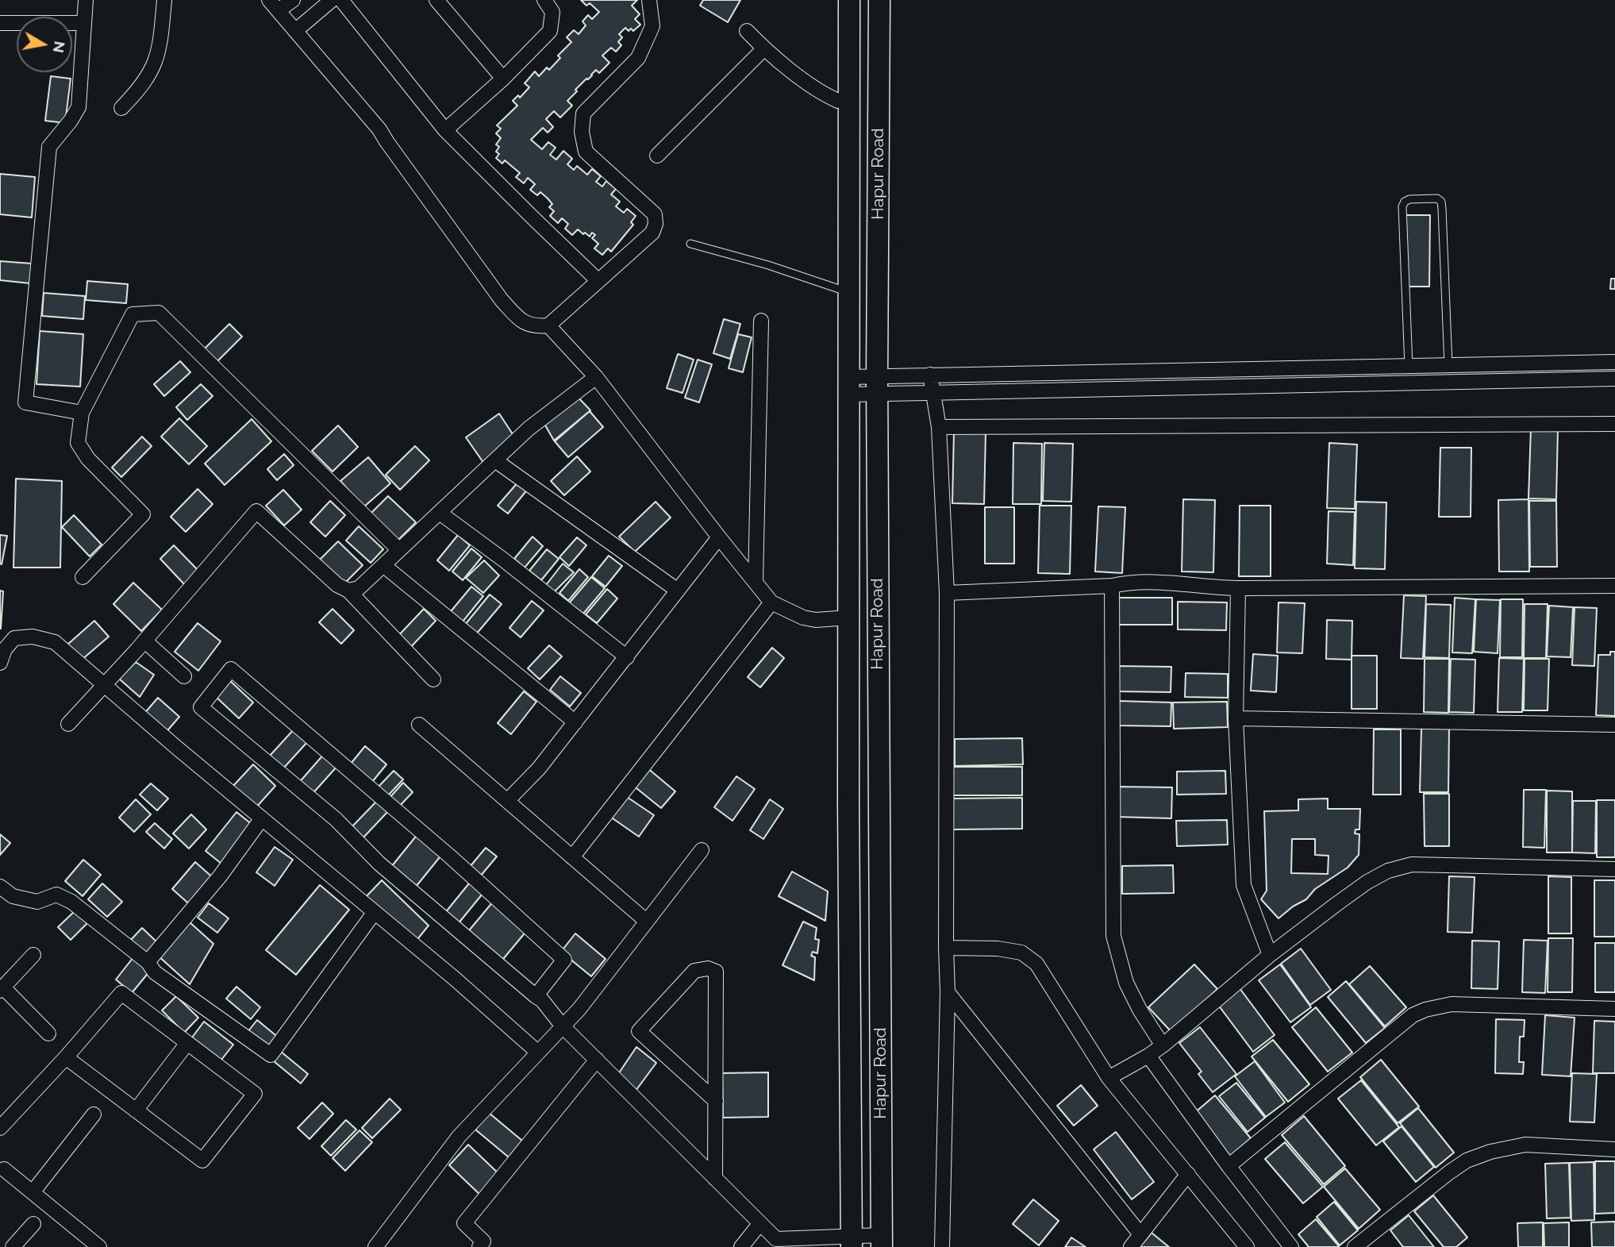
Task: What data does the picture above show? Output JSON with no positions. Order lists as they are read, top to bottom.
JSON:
{
  "streets": {
    "main road": ["Hapur Road"]
  },
  "north": "right"
}
